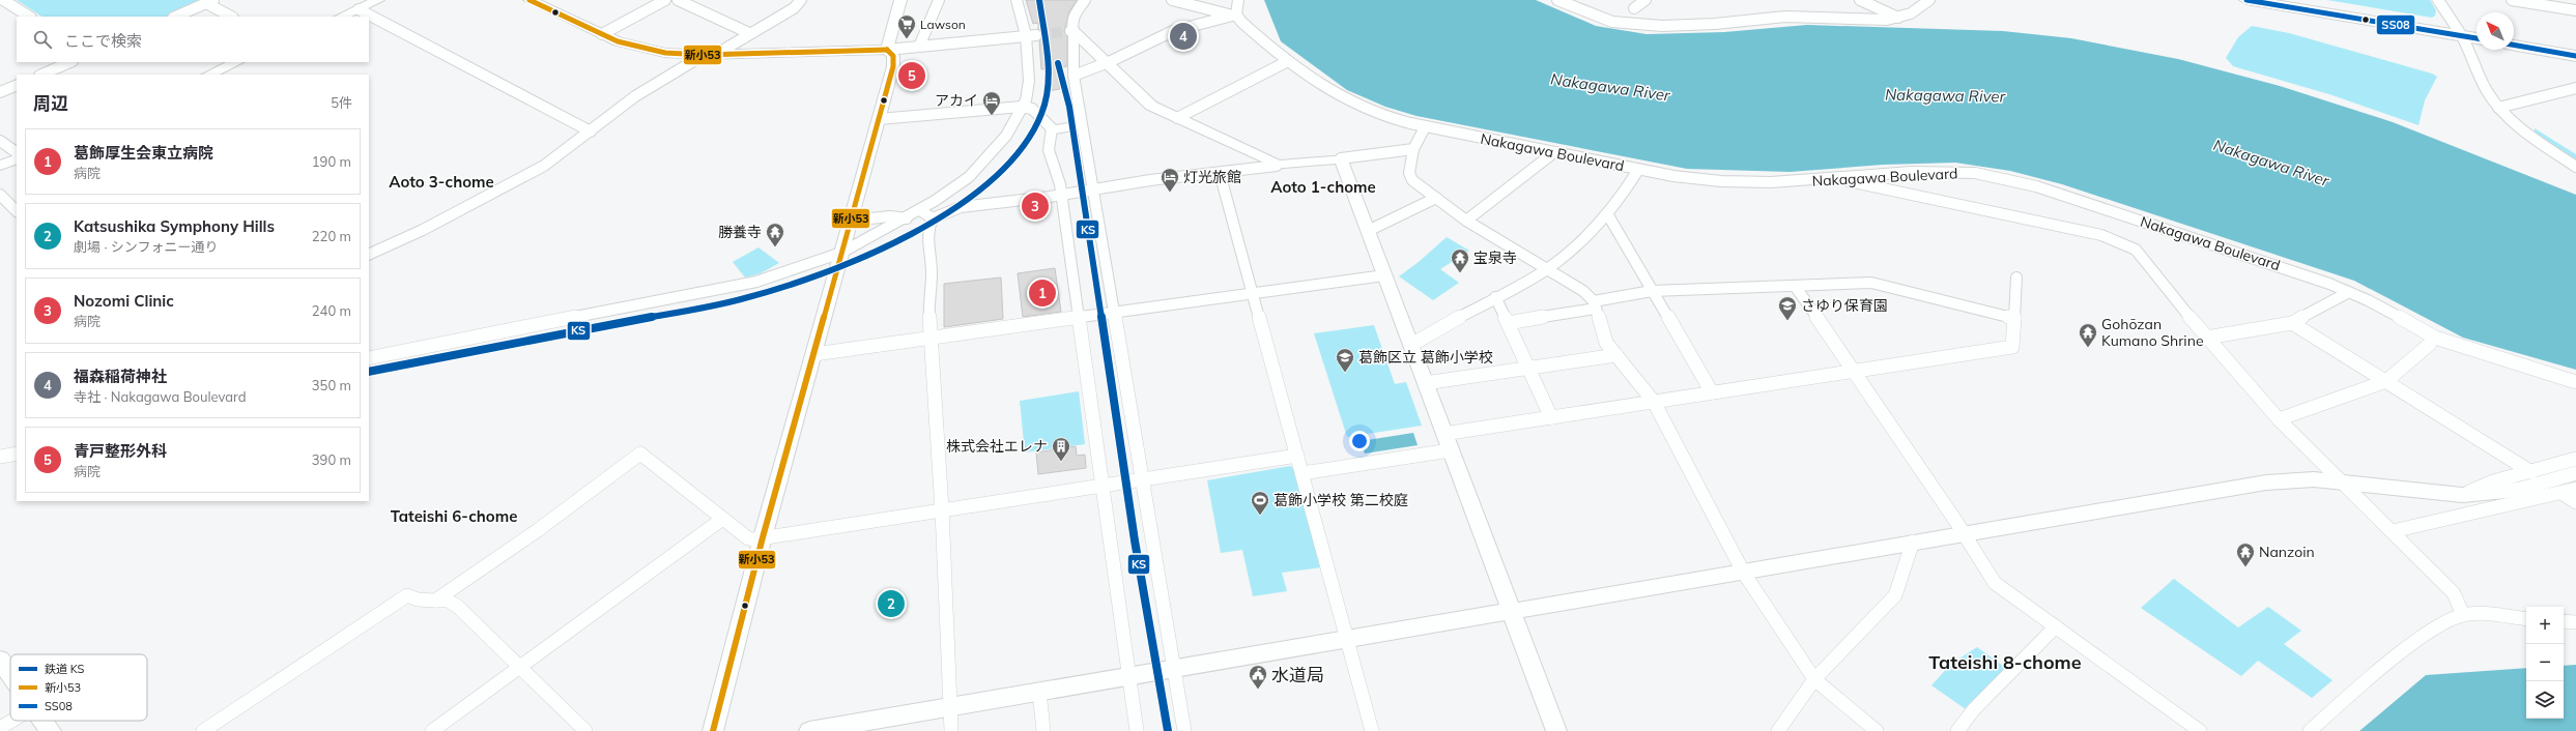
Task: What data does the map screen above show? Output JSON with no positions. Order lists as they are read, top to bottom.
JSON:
{
  "streets": {
    "street": ["Nakagawa Boulevard"]
  },
  "districts": [
    "Aoto 3-chome",
    "Aoto 1-chome",
    "Tateishi 6-chome",
    "Tateishi 8-chome"
  ],
  "water": ["Nakagawa River"],
  "places": {
    "supermarket": ["Lawson"],
    "hotel": ["アカイ", "灯光旅館"],
    "temple": [
      "勝養寺",
      "宝泉寺",
      "Gohōzan Kumano Shrine",
      "Nanzoin"
    ],
    "school or university": ["さゆり保育園", "葛飾区立 葛飾小学校"],
    "building": ["株式会社エレナ"],
    "sports": ["葛飾小学校 第二校庭"],
    "public building": ["水道局"]
  },
  "lines": ["rail line KS", "transit line 新小53", "transit line SS08"],
  "legend": ["鉄道 KS", "新小53", "SS08"],
  "north": "top left",
  "page": {
    "search": "ここで検索",
    "pins": [
      "4",
      "5",
      "3",
      "1",
      "2"
    ],
    "heading": ["周辺", "5件"],
    "list": [
      {
        "mark": "1",
        "name": "葛飾厚生会東立病院",
        "note": "病院",
        "value": "190 m"
      },
      {
        "mark": "2",
        "name": "Katsushika Symphony Hills",
        "note": "劇場 · シンフォニー通り",
        "value": "220 m"
      },
      {
        "mark": "3",
        "name": "Nozomi Clinic",
        "note": "病院",
        "value": "240 m"
      },
      {
        "mark": "4",
        "name": "福森稲荷神社",
        "note": "寺社 · Nakagawa Boulevard",
        "value": "350 m"
      },
      {
        "mark": "5",
        "name": "青戸整形外科",
        "note": "病院",
        "value": "390 m"
      }
    ],
    "map_buttons": ["+", "−"]
  }
}
